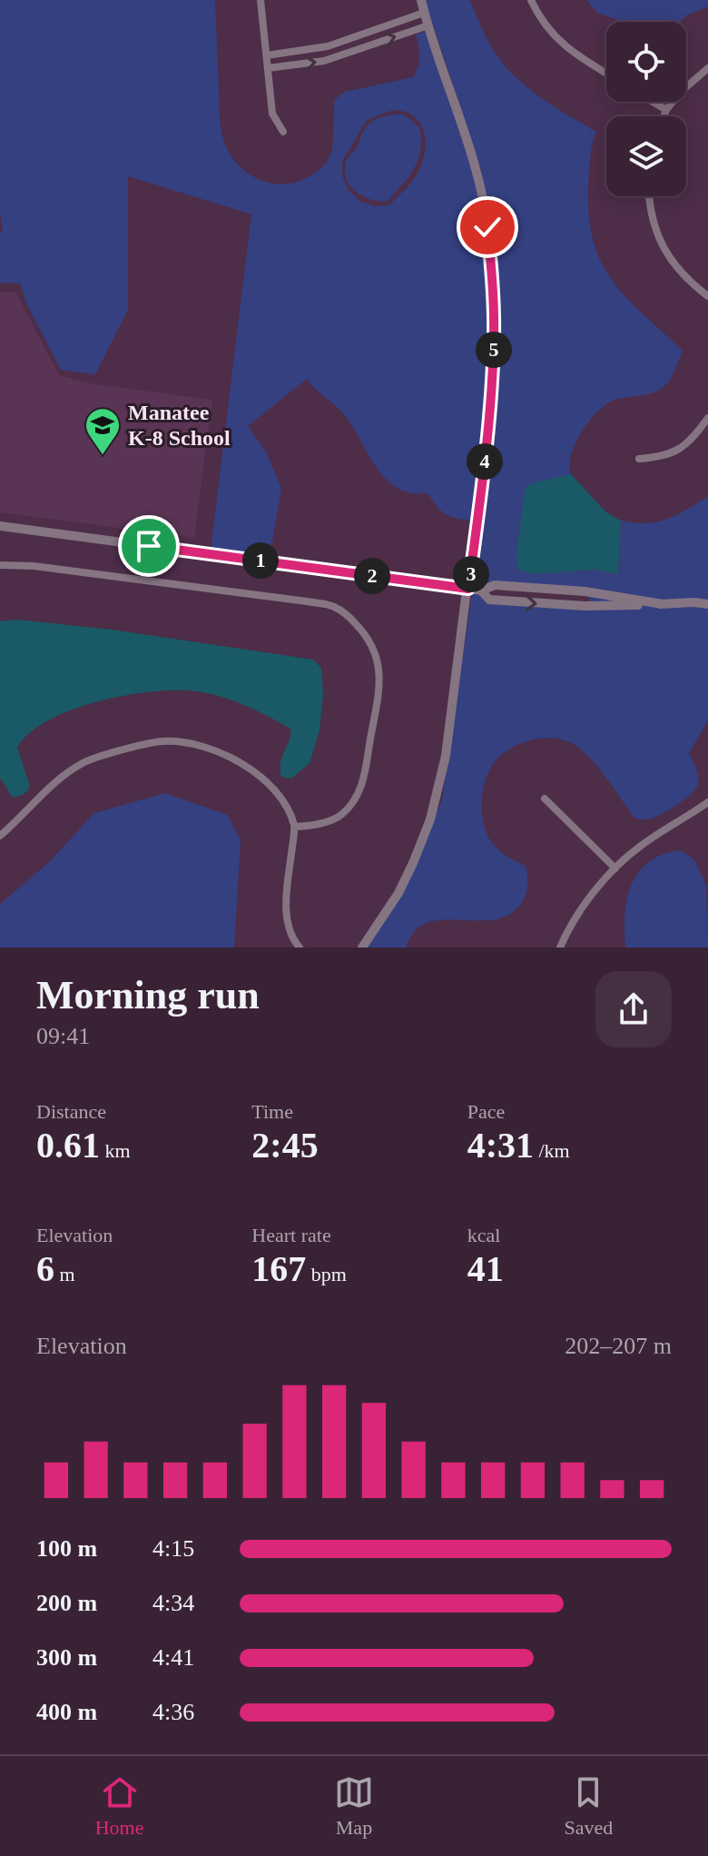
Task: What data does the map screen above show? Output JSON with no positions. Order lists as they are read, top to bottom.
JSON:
{
  "places": {
    "school or university": ["Manatee K-8 School"]
  },
  "page": {
    "pins": [
      "5",
      "4",
      "1",
      "3",
      "2"
    ],
    "heading": ["Morning run", "09:41"],
    "stats": [
      ["Distance", "0.61 km"],
      ["Time", "2:45"],
      ["Pace", "4:31 /km"],
      ["Elevation", "6 m"],
      ["Heart rate", "167 bpm"],
      ["kcal", "41"]
    ],
    "chart": ["Elevation", "202–207 m"],
    "list": [
      {
        "name": "100 m",
        "note": "4:15"
      },
      {
        "name": "200 m",
        "note": "4:34"
      },
      {
        "name": "300 m",
        "note": "4:41"
      },
      {
        "name": "400 m",
        "note": "4:36"
      }
    ],
    "tabs": ["Home", "Map", "Saved"]
  }
}
